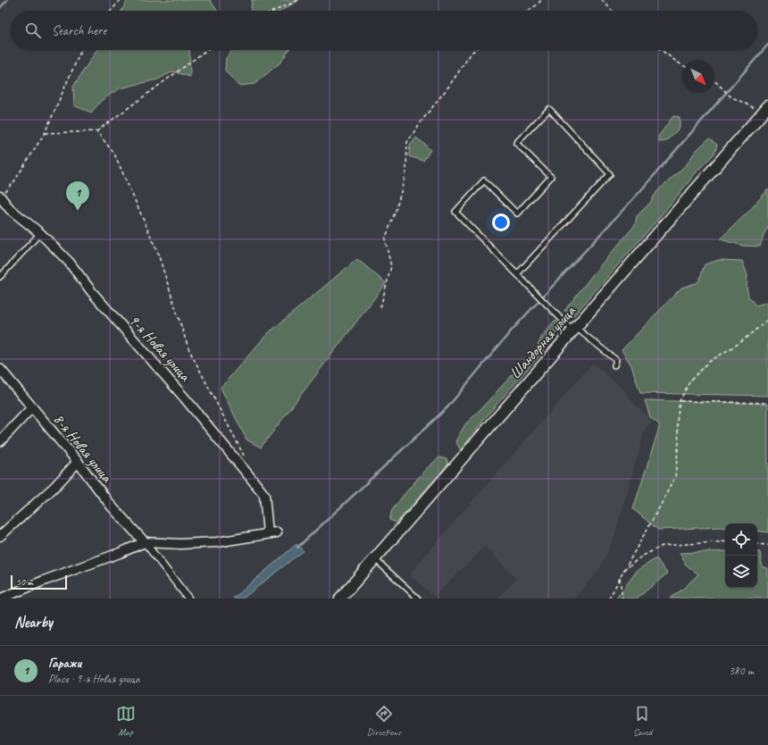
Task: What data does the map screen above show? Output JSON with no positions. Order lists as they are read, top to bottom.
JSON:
{
  "streets": {
    "street": ["Шандорная улица", "9-я Новая улица", "8-я Новая улица"]
  },
  "crossings": [
    ["9-я Новая улица", "8-я Новая улица"]
  ],
  "scale_bar": "50 m",
  "north": "bottom right",
  "page": {
    "search": "Search here",
    "pins": "1",
    "scale": "50 m",
    "heading": "Nearby",
    "list": [
      {
        "mark": "1",
        "name": "Гаражи",
        "note": "Place · 9-я Новая улица",
        "value": "380 m"
      }
    ],
    "nav": ["Map", "Directions", "Saved"]
  }
}
